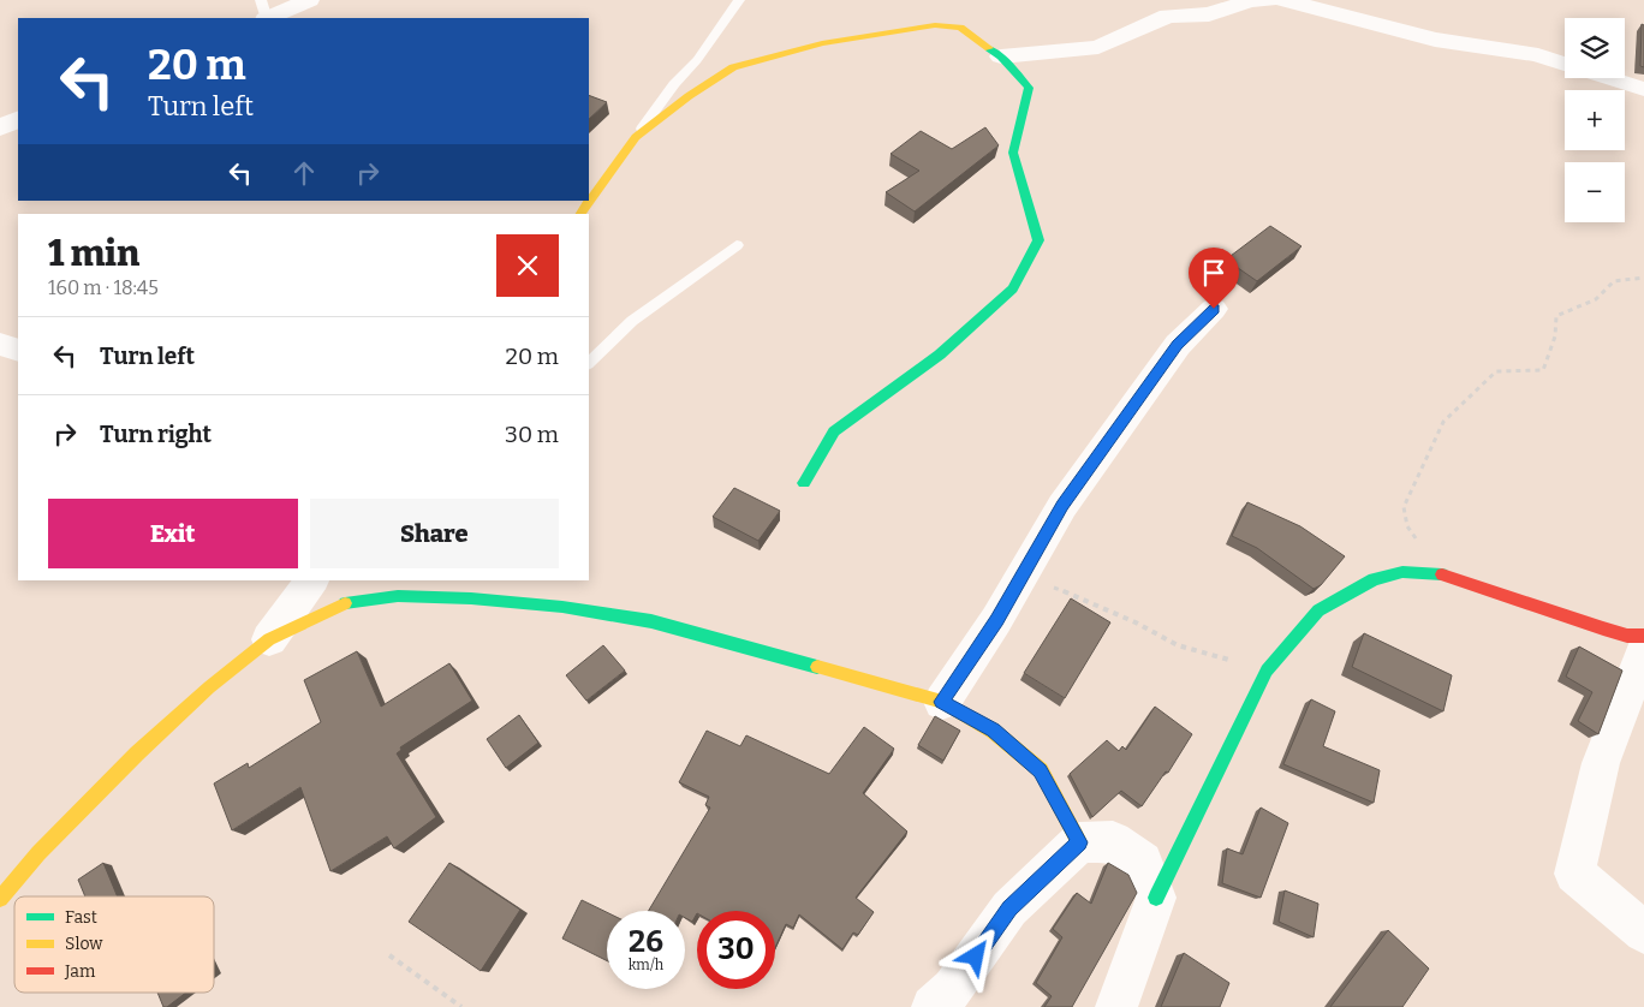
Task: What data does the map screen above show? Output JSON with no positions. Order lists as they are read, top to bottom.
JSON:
{
  "legend": ["Fast", "Slow", "Jam"],
  "page": {
    "map_buttons": ["+", "−"],
    "turn": ["20 m", "Turn left"],
    "heading": ["1 min", "160 m · 18:45"],
    "list": [
      {
        "name": "Turn left",
        "value": "20 m"
      },
      {
        "name": "Turn right",
        "value": "30 m"
      }
    ],
    "buttons": ["Exit", "Share"],
    "speed": "26 km/h",
    "limit": "30"
  }
}
